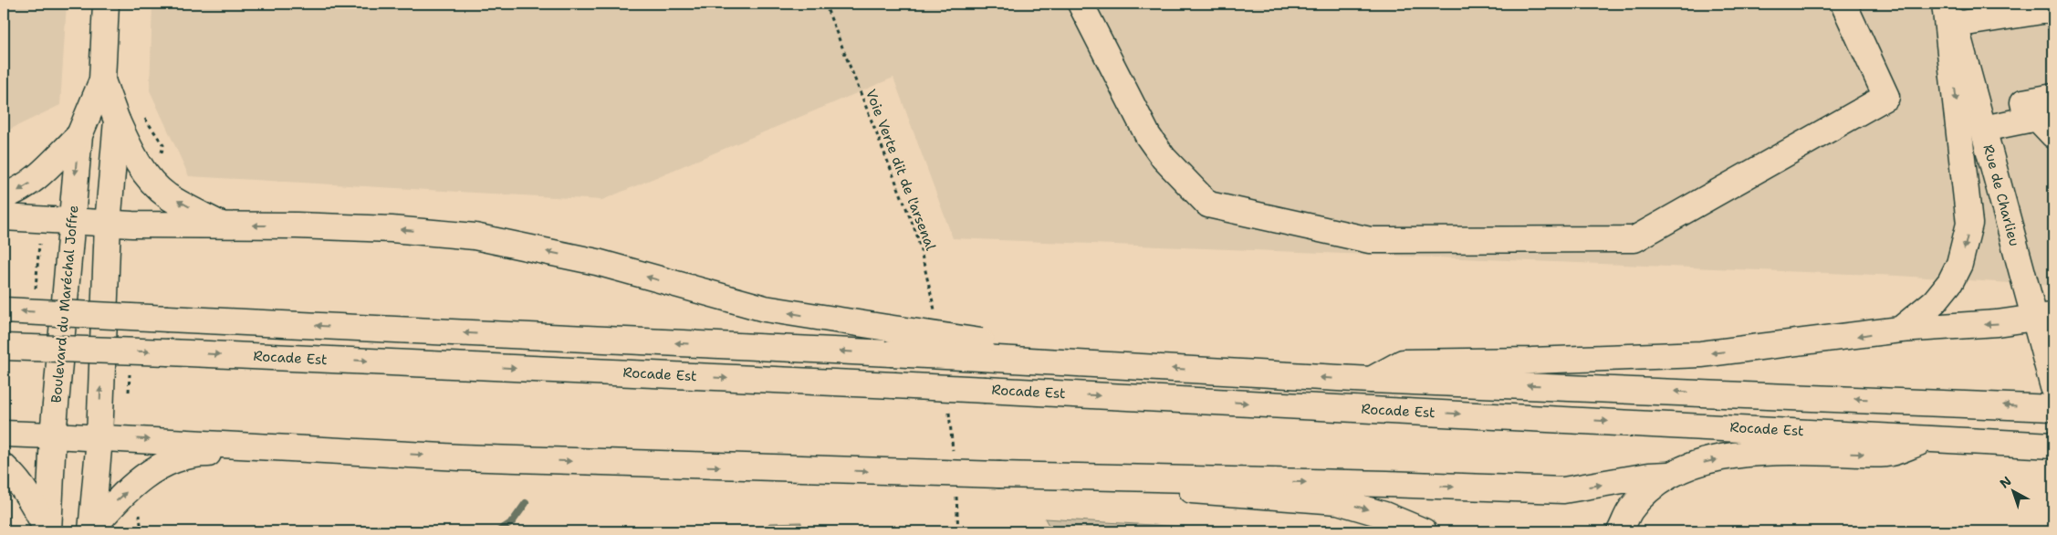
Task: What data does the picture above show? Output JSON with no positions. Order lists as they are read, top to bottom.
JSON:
{
  "streets": {
    "main road": ["Rue de Charlieu", "Boulevard du Maréchal Joffre", "Rocade Est"],
    "path": ["Voie Verte dit de l'arsenal"]
  },
  "north": "top left"
}
